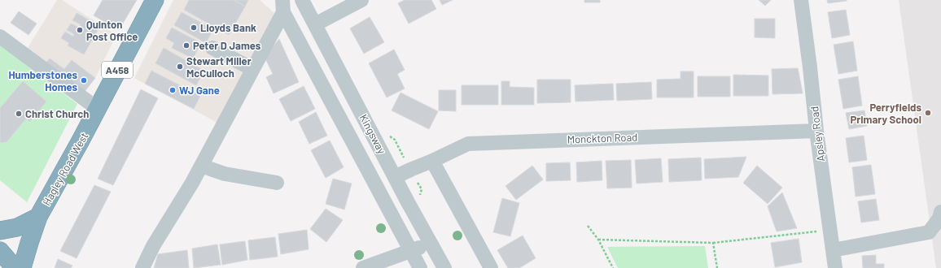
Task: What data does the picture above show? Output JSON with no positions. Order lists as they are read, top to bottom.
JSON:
{
  "streets": {
    "highway": ["A458", "Hagley Road West"],
    "street": ["Kingsway", "Apsley Road", "Monckton Road"]
  },
  "crossings": [
    ["Kingsway", "Monckton Road"],
    ["Apsley Road", "Monckton Road"]
  ],
  "places": [
    "Lloyds Bank",
    "Quinton Post Office",
    "Peter D James",
    "Stewart Miller McCulloch",
    "Humberstones Homes",
    "WJ Gane",
    "Perryfields Primary School",
    "Christ Church"
  ]
}
